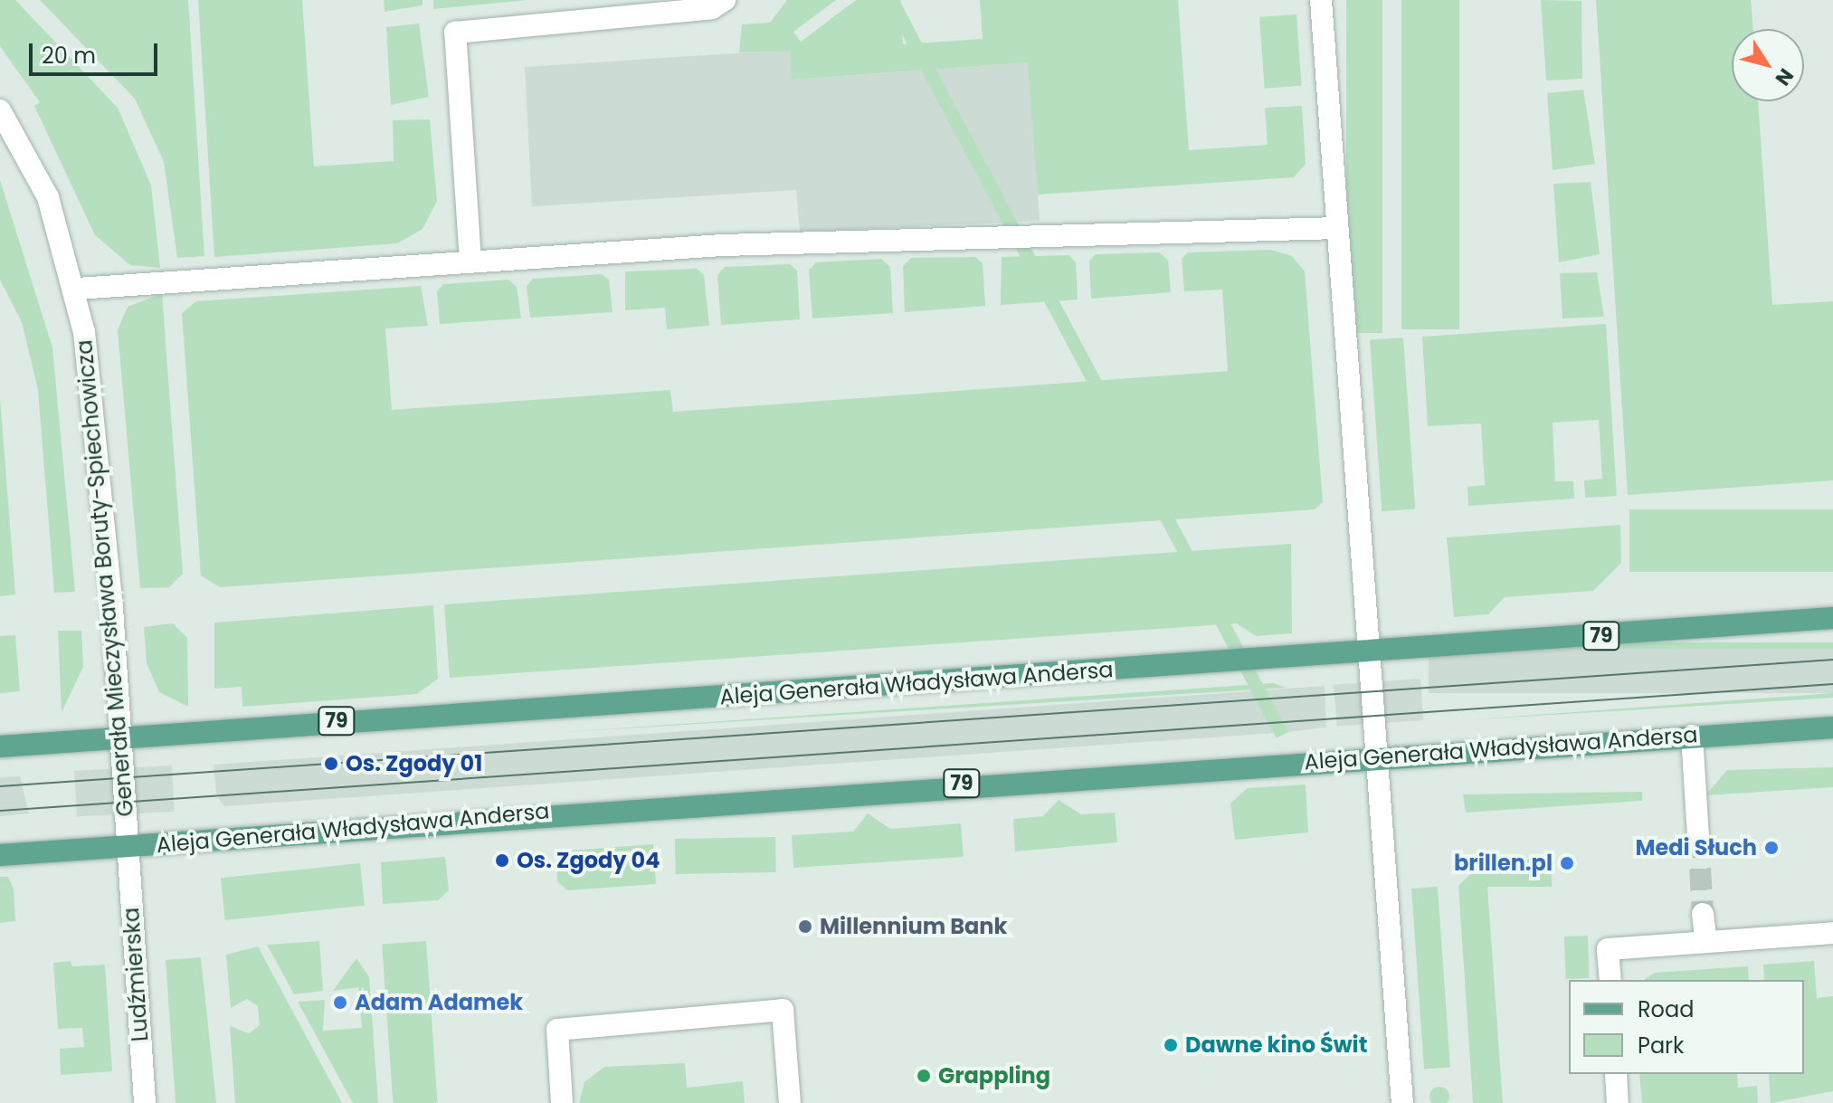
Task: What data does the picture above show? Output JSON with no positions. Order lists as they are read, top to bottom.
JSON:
{
  "streets": {
    "main road": ["79", "Aleja Generała Władysława Andersa"],
    "street": ["Generała Mieczysława Boruty-Spiechowicza", "Ludźmierska"]
  },
  "crossings": [
    ["Generała Mieczysława Boruty-Spiechowicza", "Aleja Generała Władysława Andersa"],
    ["Generała Mieczysława Boruty-Spiechowicza", "Ludźmierska"],
    ["Aleja Generała Władysława Andersa", "Ludźmierska"]
  ],
  "places": [
    "Os. Zgody 01",
    "Medi Słuch",
    "Os. Zgody 04",
    "brillen.pl",
    "Millennium Bank",
    "Adam Adamek",
    "Dawne kino Świt",
    "Grappling"
  ],
  "legend": ["Road", "Park"],
  "scale_bar": "20 m",
  "north": "bottom right"
}
